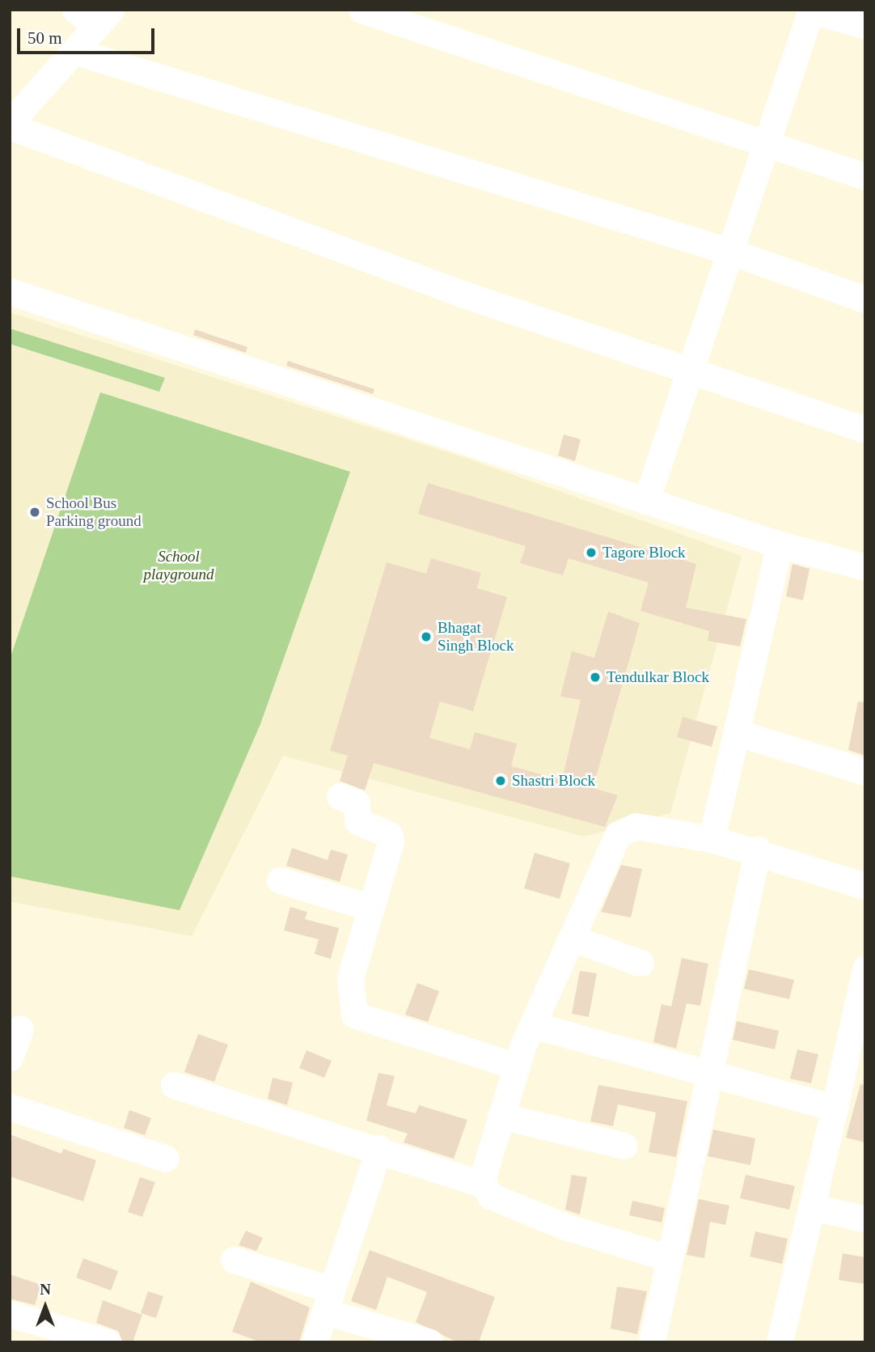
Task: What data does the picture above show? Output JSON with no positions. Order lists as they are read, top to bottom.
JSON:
{
  "parks": ["School playground"],
  "places": [
    "School Bus Parking ground",
    "Tagore Block",
    "Bhagat Singh Block",
    "Tendulkar Block",
    "Shastri Block"
  ],
  "scale_bar": "50 m",
  "north": "top"
}
